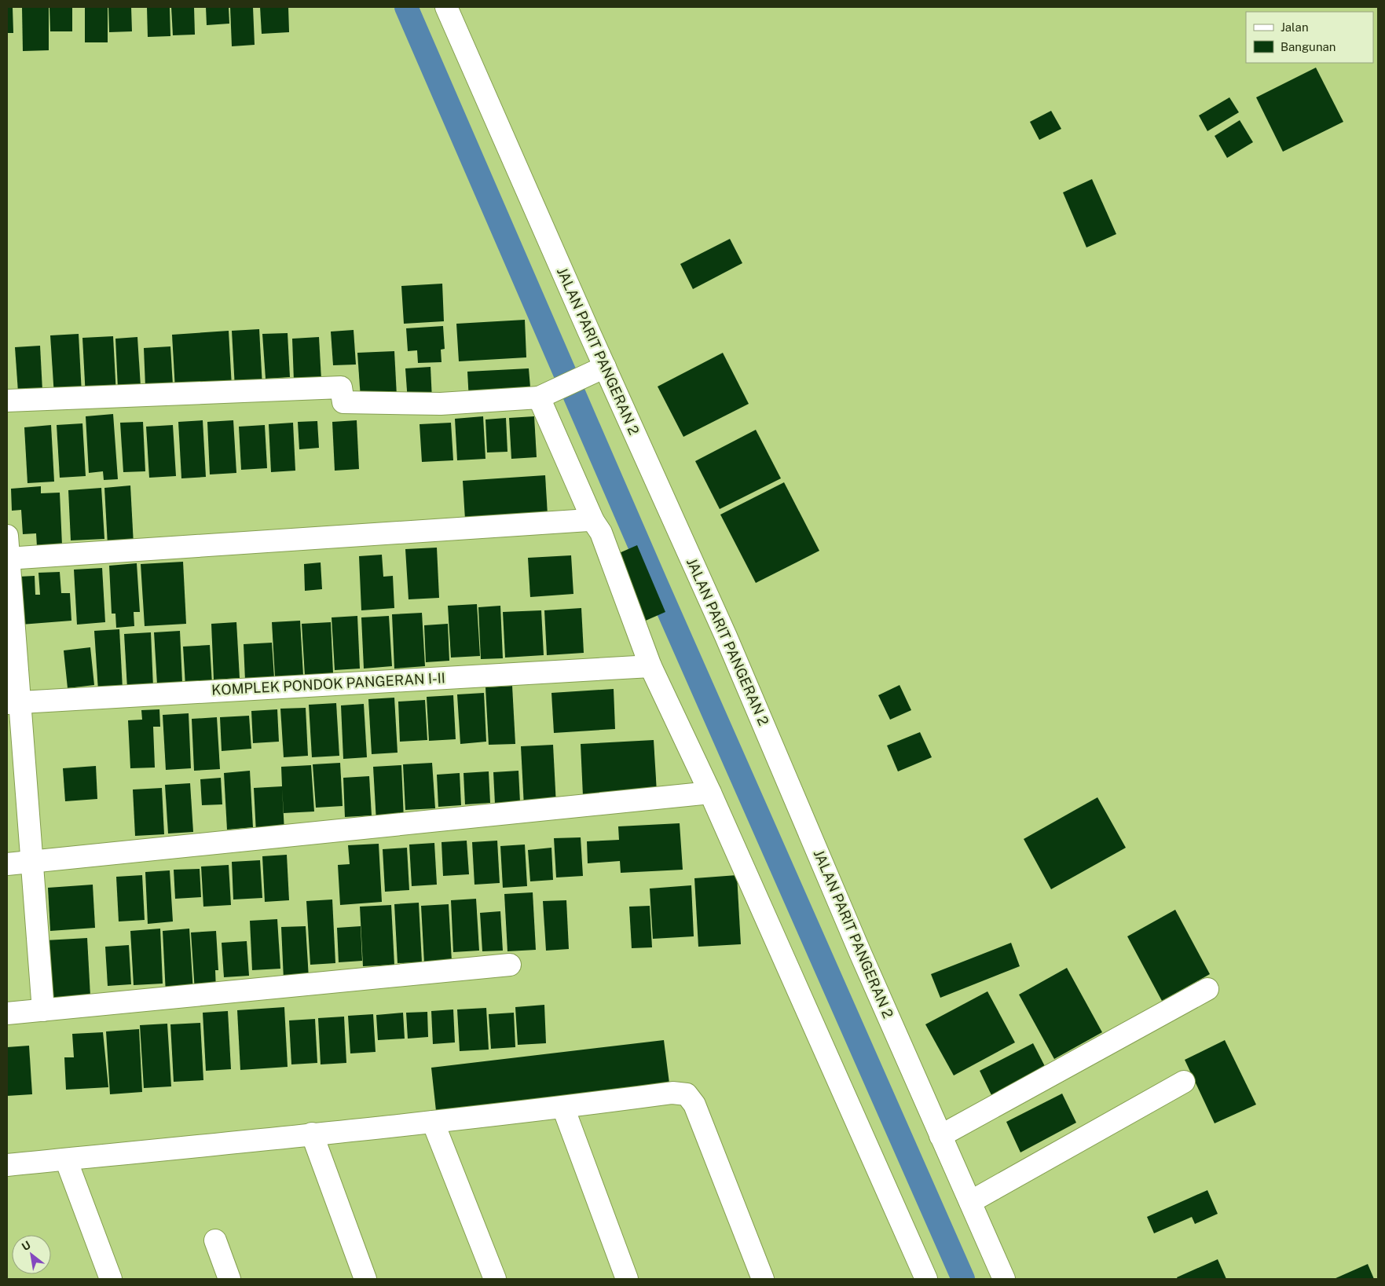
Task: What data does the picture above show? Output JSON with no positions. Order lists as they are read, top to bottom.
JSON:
{
  "streets": {
    "street": ["JALAN PARIT PANGERAN 2", "KOMPLEK PONDOK PANGERAN I-II"]
  },
  "legend": ["Jalan", "Bangunan"],
  "north": "top left"
}
